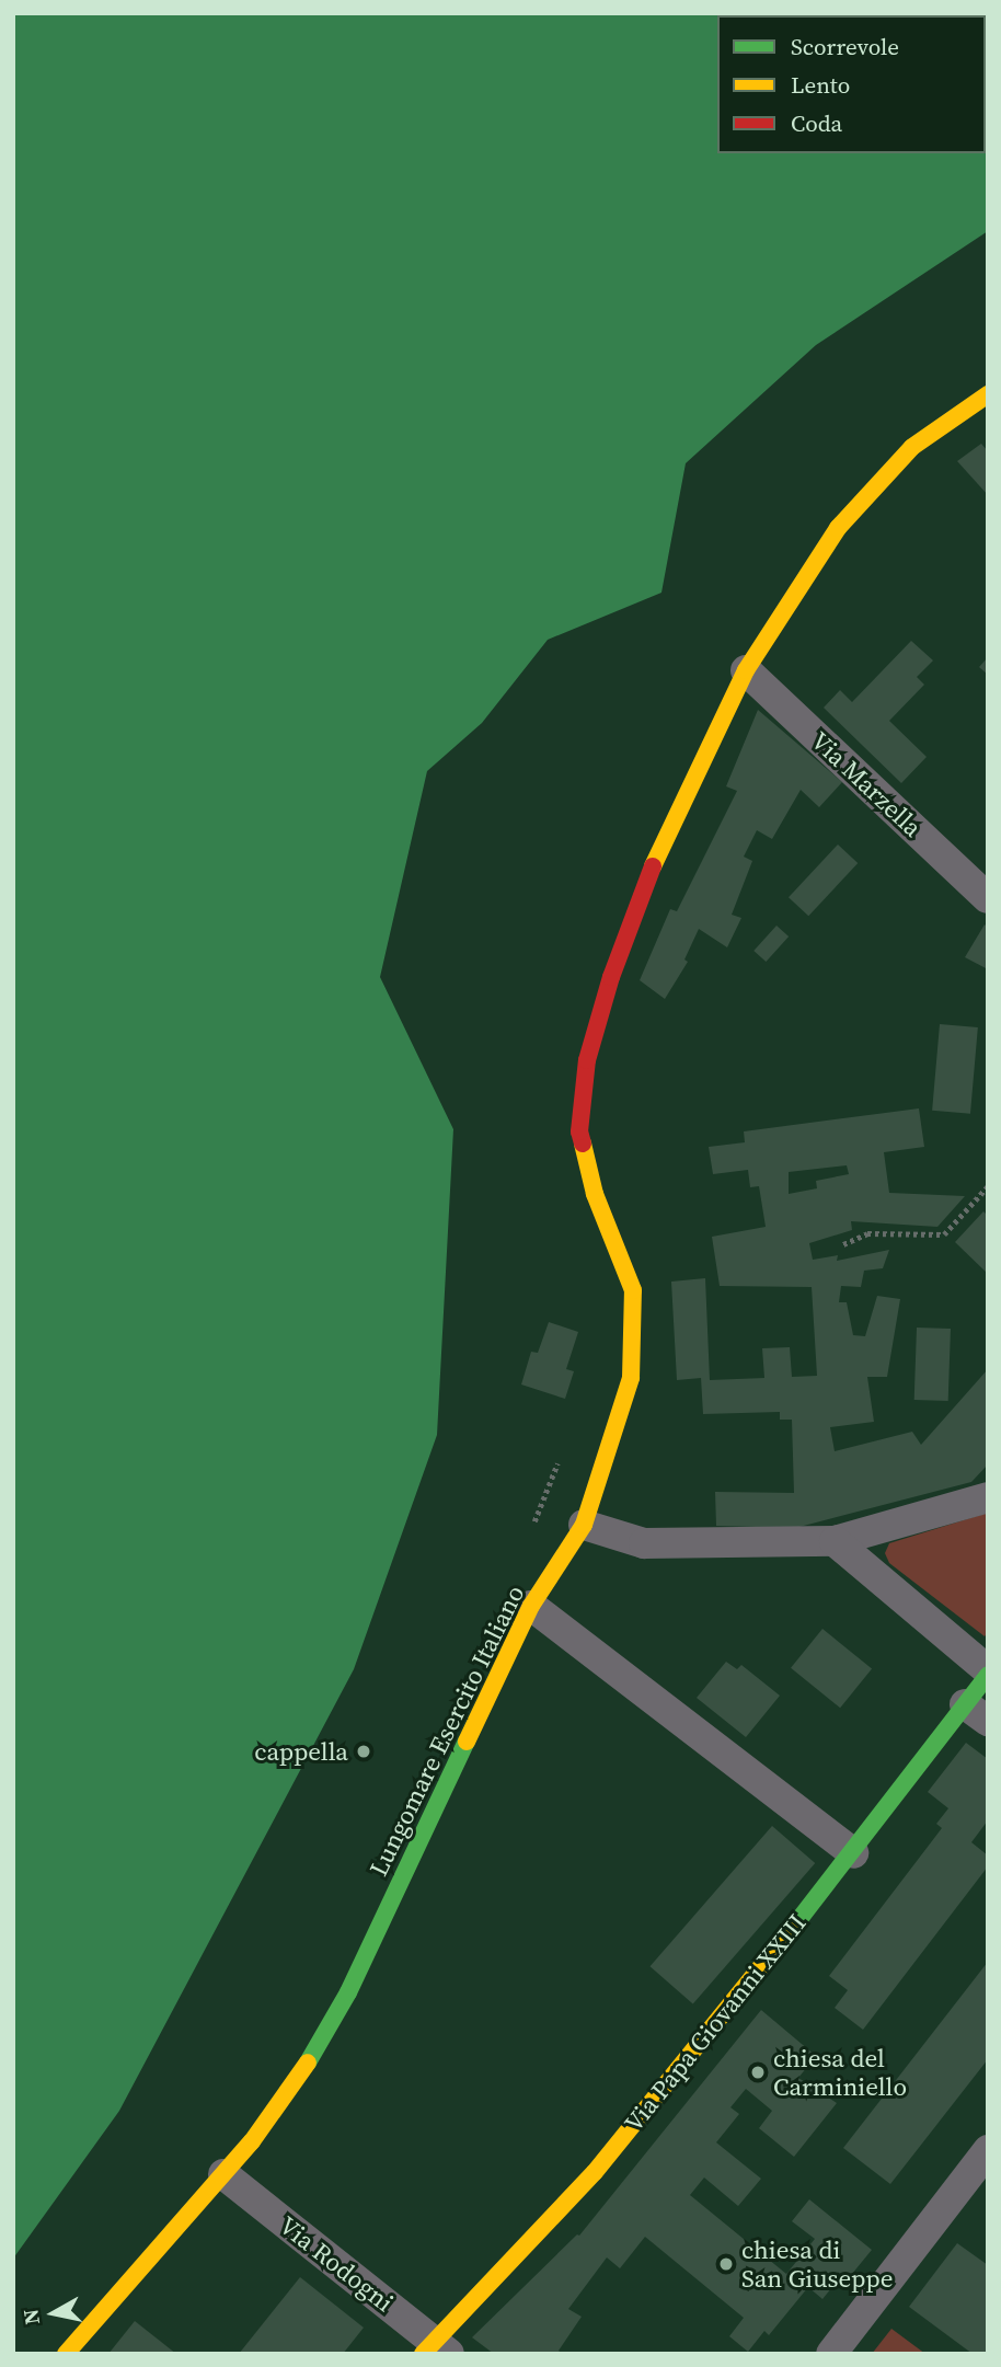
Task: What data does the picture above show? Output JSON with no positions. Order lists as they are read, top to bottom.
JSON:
{
  "streets": {
    "street": [
      "Via Marzella",
      "Lungomare Esercito Italiano",
      "Via Papa Giovanni XXIII",
      "Via Rodogni"
    ]
  },
  "crossings": [
    ["Via Marzella", "Lungomare Esercito Italiano"],
    ["Lungomare Esercito Italiano", "Via Rodogni"],
    ["Via Papa Giovanni XXIII", "Via Rodogni"]
  ],
  "places": ["cappella", "chiesa del Carminiello", "chiesa di San Giuseppe"],
  "legend": ["Scorrevole", "Lento", "Coda"],
  "north": "left"
}
